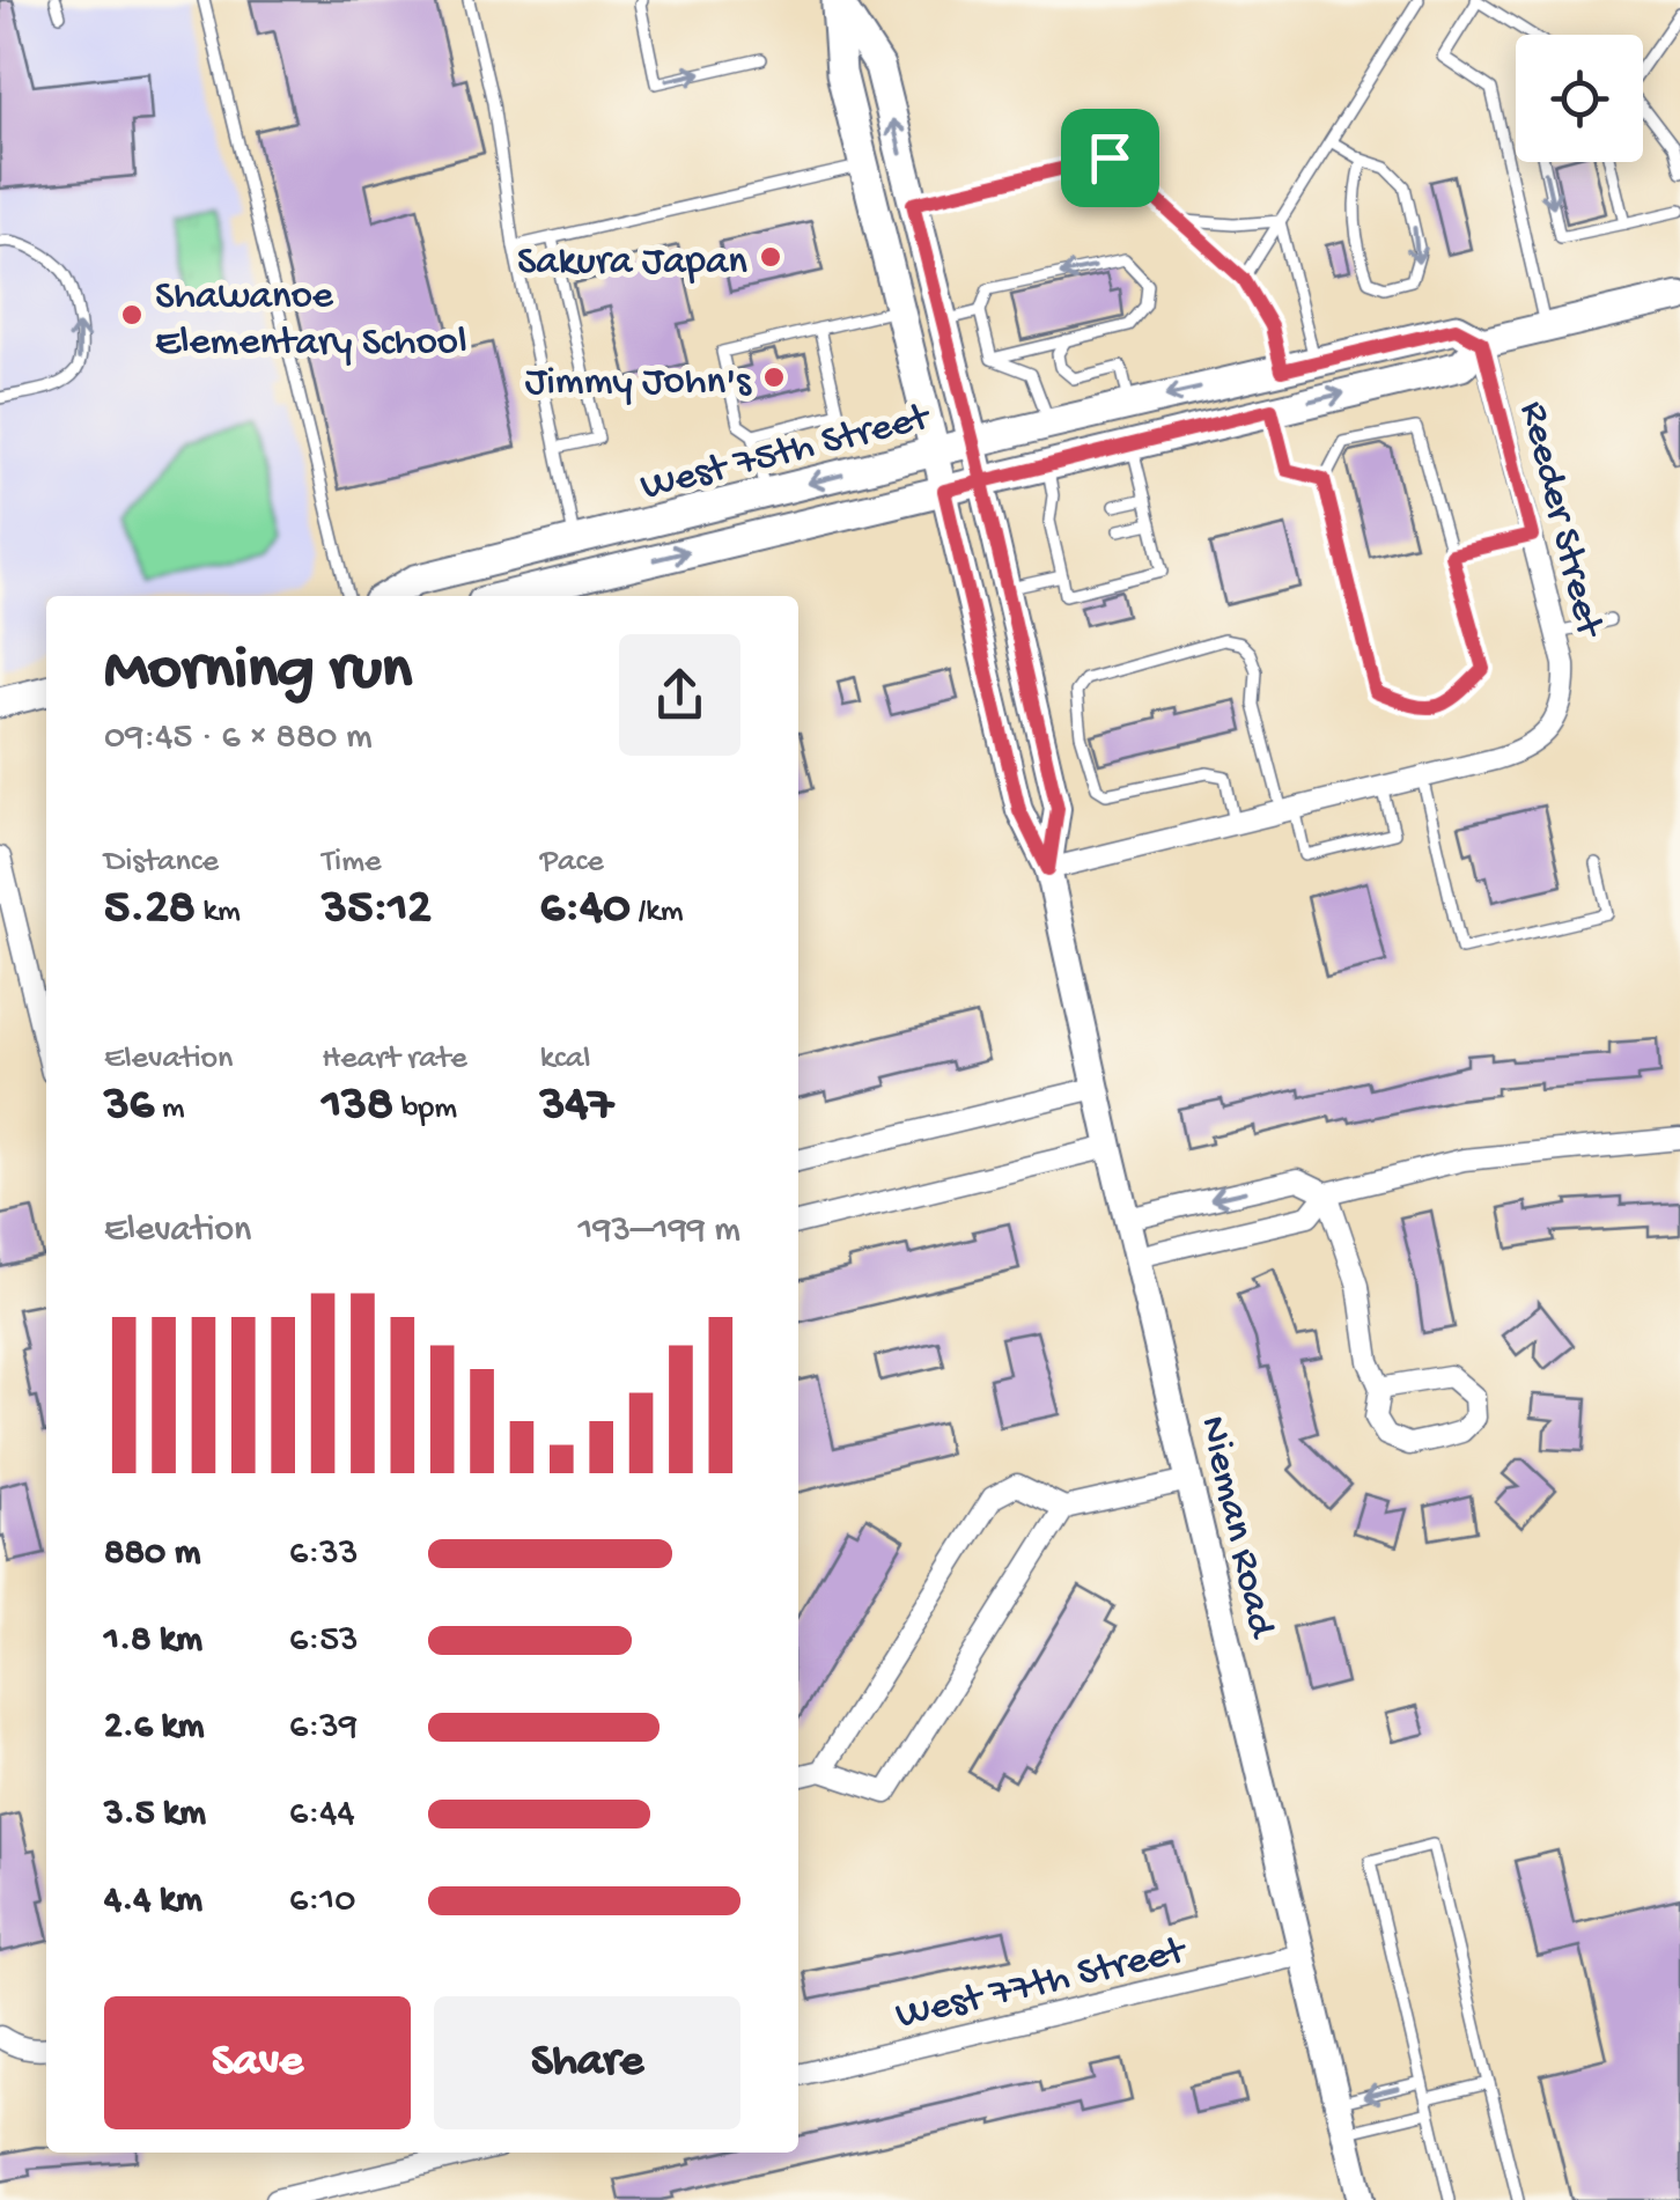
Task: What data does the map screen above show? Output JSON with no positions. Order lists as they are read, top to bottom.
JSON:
{
  "streets": {
    "main road": ["West 75th Street", "Nieman Road"],
    "street": ["Reeder Street", "West 77th Street"]
  },
  "crossings": [
    ["West 75th Street", "Reeder Street"],
    ["West 75th Street", "Nieman Road"],
    ["Nieman Road", "West 77th Street"]
  ],
  "places": ["Sakura Japan", "Shawanoe Elementary School", "Jimmy John's"],
  "page": {
    "heading": ["Morning run", "09:45 · 6 × 880 m"],
    "stats": [
      ["Distance", "5.28 km"],
      ["Time", "35:12"],
      ["Pace", "6:40 /km"],
      ["Elevation", "36 m"],
      ["Heart rate", "138 bpm"],
      ["kcal", "347"]
    ],
    "chart": ["Elevation", "193–199 m"],
    "list": [
      {
        "name": "880 m",
        "note": "6:33"
      },
      {
        "name": "1.8 km",
        "note": "6:53"
      },
      {
        "name": "2.6 km",
        "note": "6:39"
      },
      {
        "name": "3.5 km",
        "note": "6:44"
      },
      {
        "name": "4.4 km",
        "note": "6:10"
      }
    ],
    "buttons": ["Save", "Share"]
  }
}
